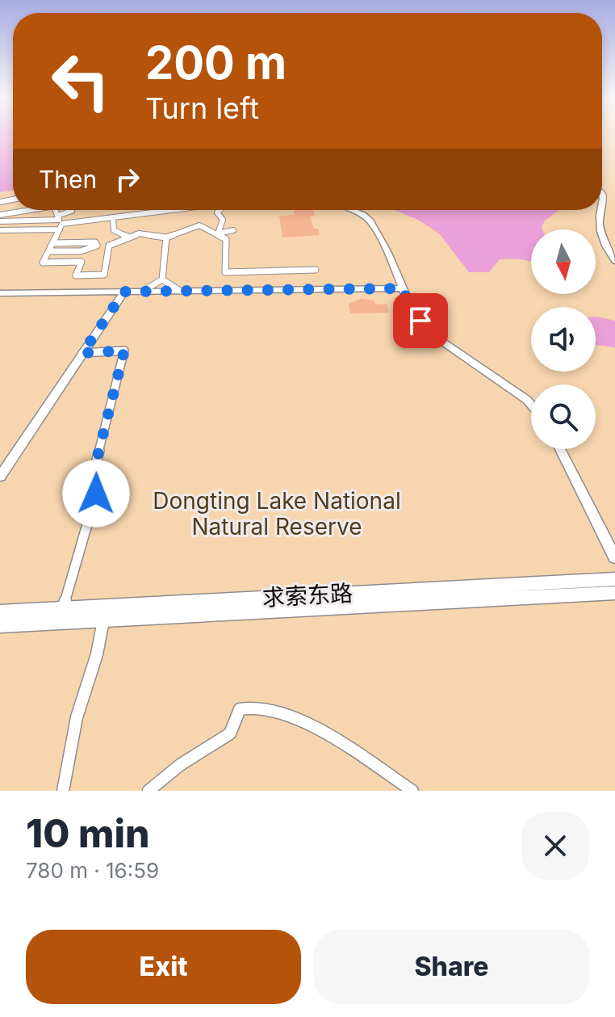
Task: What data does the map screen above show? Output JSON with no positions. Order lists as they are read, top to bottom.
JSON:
{
  "streets": {
    "main road": ["求索东路"]
  },
  "parks": ["Dongting Lake National Natural Reserve"],
  "north": "bottom",
  "page": {
    "turn": ["200 m", "Turn left"],
    "then": "Then",
    "heading": ["10 min", "780 m · 16:59"],
    "buttons": ["Exit", "Share"]
  }
}
